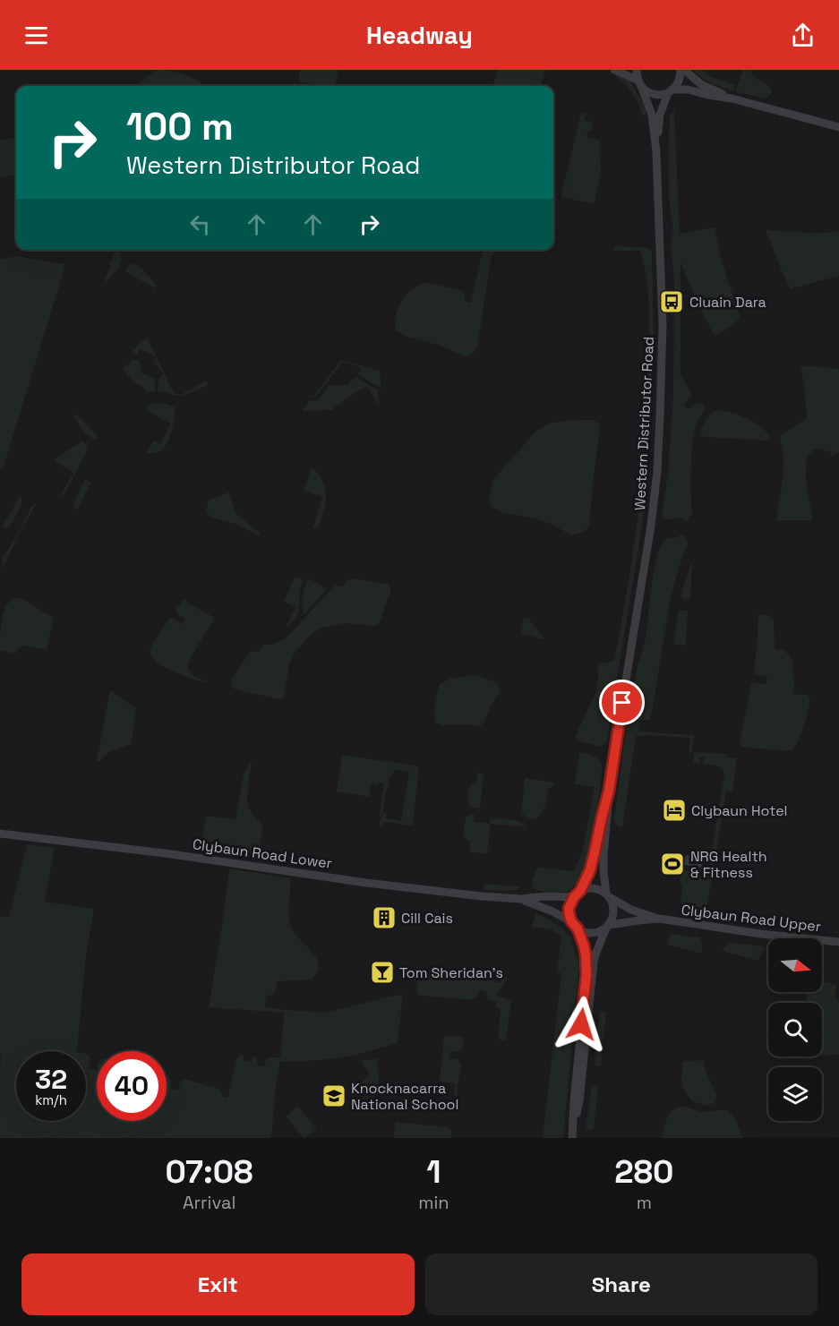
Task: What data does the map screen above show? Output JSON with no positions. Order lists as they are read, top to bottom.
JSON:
{
  "streets": {
    "street": ["Western Distributor Road", "Clybaun Road Lower", "Clybaun Road Upper"]
  },
  "crossings": [
    ["Western Distributor Road", "Clybaun Road Lower"],
    ["Western Distributor Road", "Clybaun Road Upper"],
    ["Clybaun Road Lower", "Clybaun Road Upper"]
  ],
  "places": {
    "bus stop": ["Cluain Dara"],
    "hotel": ["Clybaun Hotel"],
    "sports": ["NRG Health & Fitness"],
    "building": ["Cill Cais"],
    "bar": ["Tom Sheridan’s"],
    "school or university": ["Knocknacarra National School"]
  },
  "north": "right",
  "page": {
    "header": "Headway",
    "turn": ["100 m", "Western Distributor Road"],
    "speed": "32 km/h",
    "limit": "40",
    "eta": [
      "07:08",
      "Arrival",
      "1",
      "min",
      "280",
      "m"
    ],
    "buttons": ["Exit", "Share"]
  }
}
